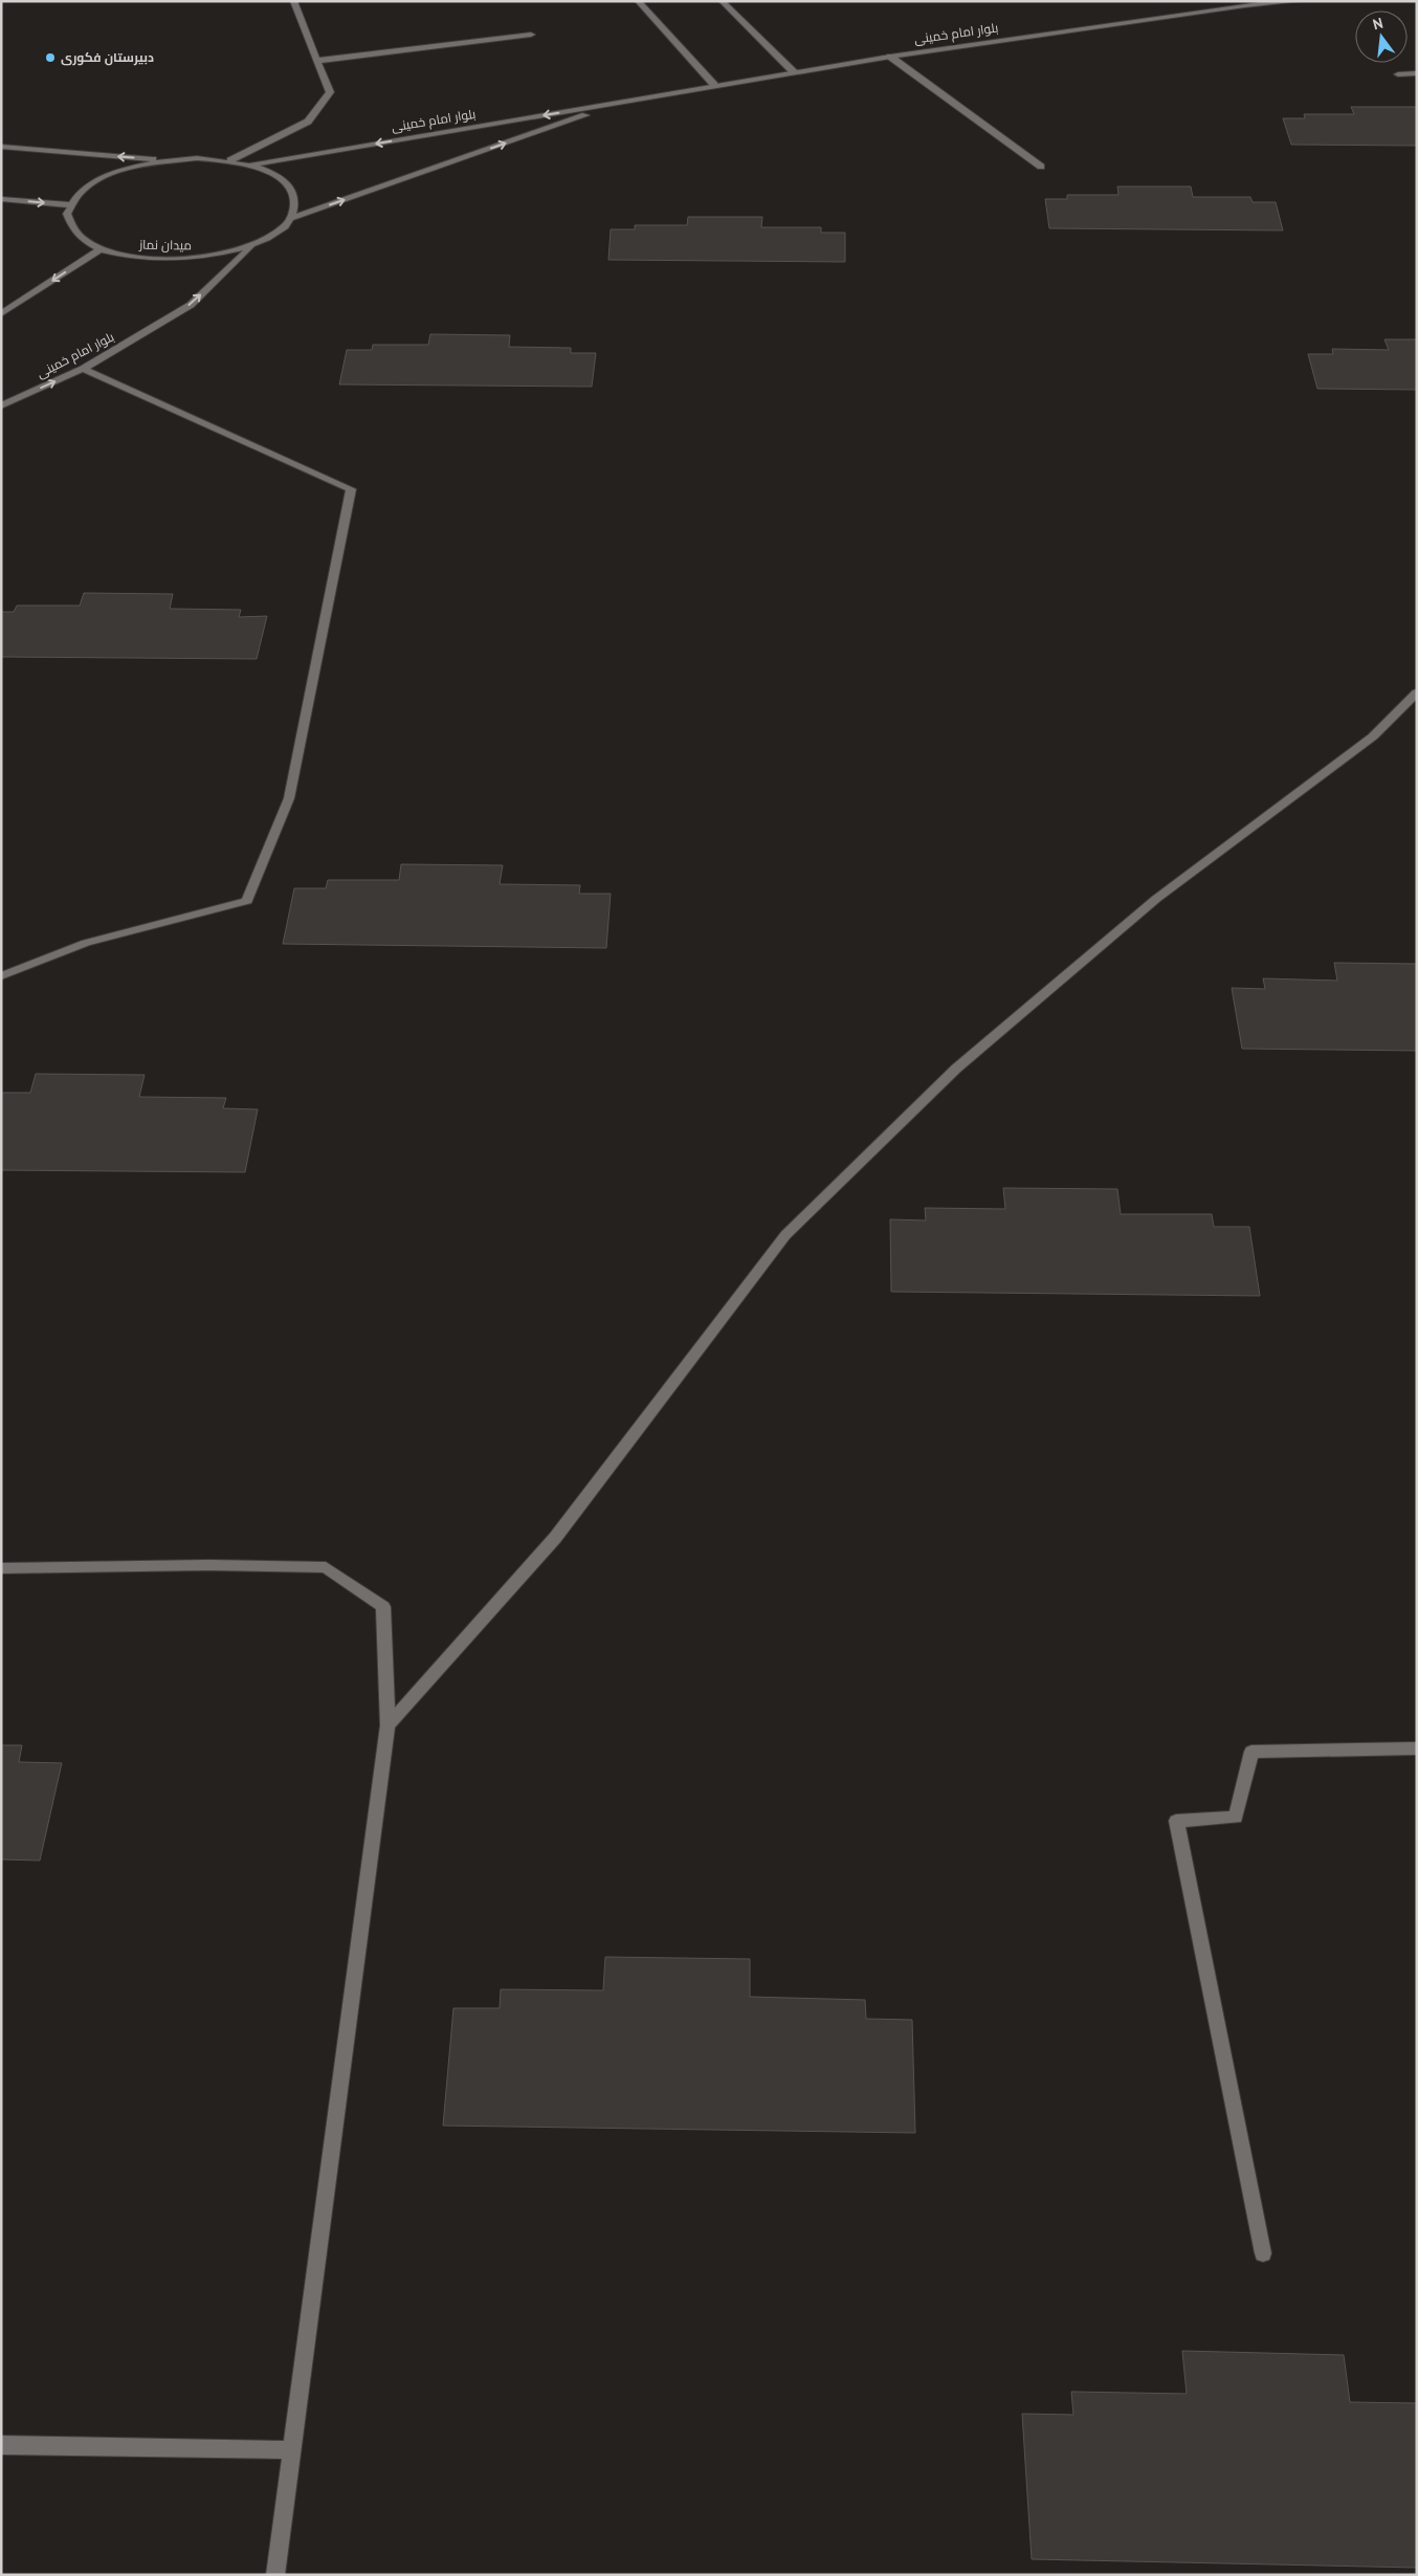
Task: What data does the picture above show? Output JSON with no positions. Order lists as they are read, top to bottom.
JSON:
{
  "streets": {
    "street": ["بلوار امام خمینی", "میدان نماز"]
  },
  "crossings": [
    ["بلوار امام خمینی", "میدان نماز"]
  ],
  "places": ["دبیرستان فکوری"],
  "north": "top"
}
